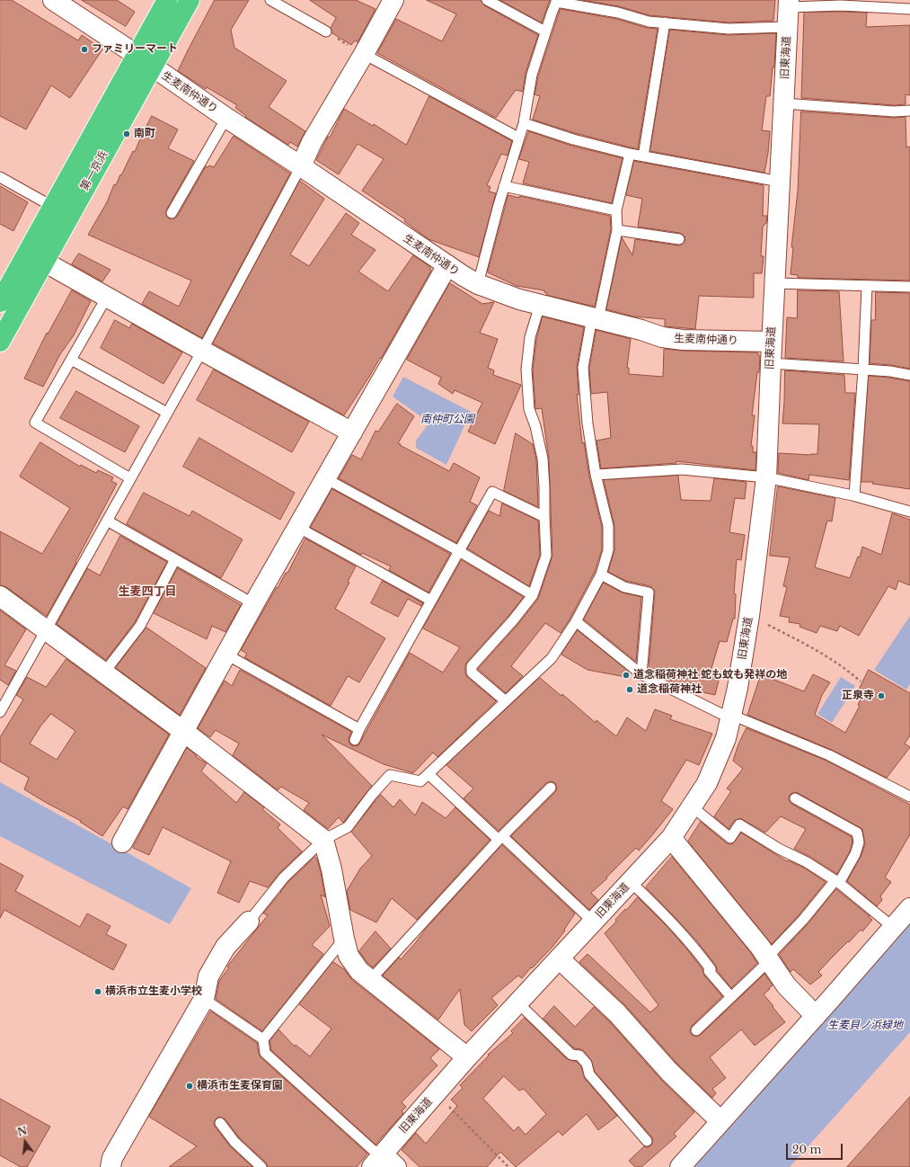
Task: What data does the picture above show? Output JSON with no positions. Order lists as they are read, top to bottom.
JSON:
{
  "streets": {
    "highway": ["第一京浜"],
    "street": ["旧東海道", "生麦南仲通り"]
  },
  "crossings": [
    ["旧東海道", "生麦南仲通り"],
    ["生麦南仲通り", "第一京浜"]
  ],
  "districts": ["生麦四丁目"],
  "parks": ["南仲町公園", "生麦貝ノ浜緑地"],
  "places": [
    "ファミリーマート",
    "南町",
    "道念稲荷神社 蛇も蚊も発祥の地",
    "道念稲荷神社",
    "正泉寺",
    "横浜市立生麦小学校",
    "横浜市生麦保育園"
  ],
  "scale_bar": "20 m",
  "north": "top"
}
